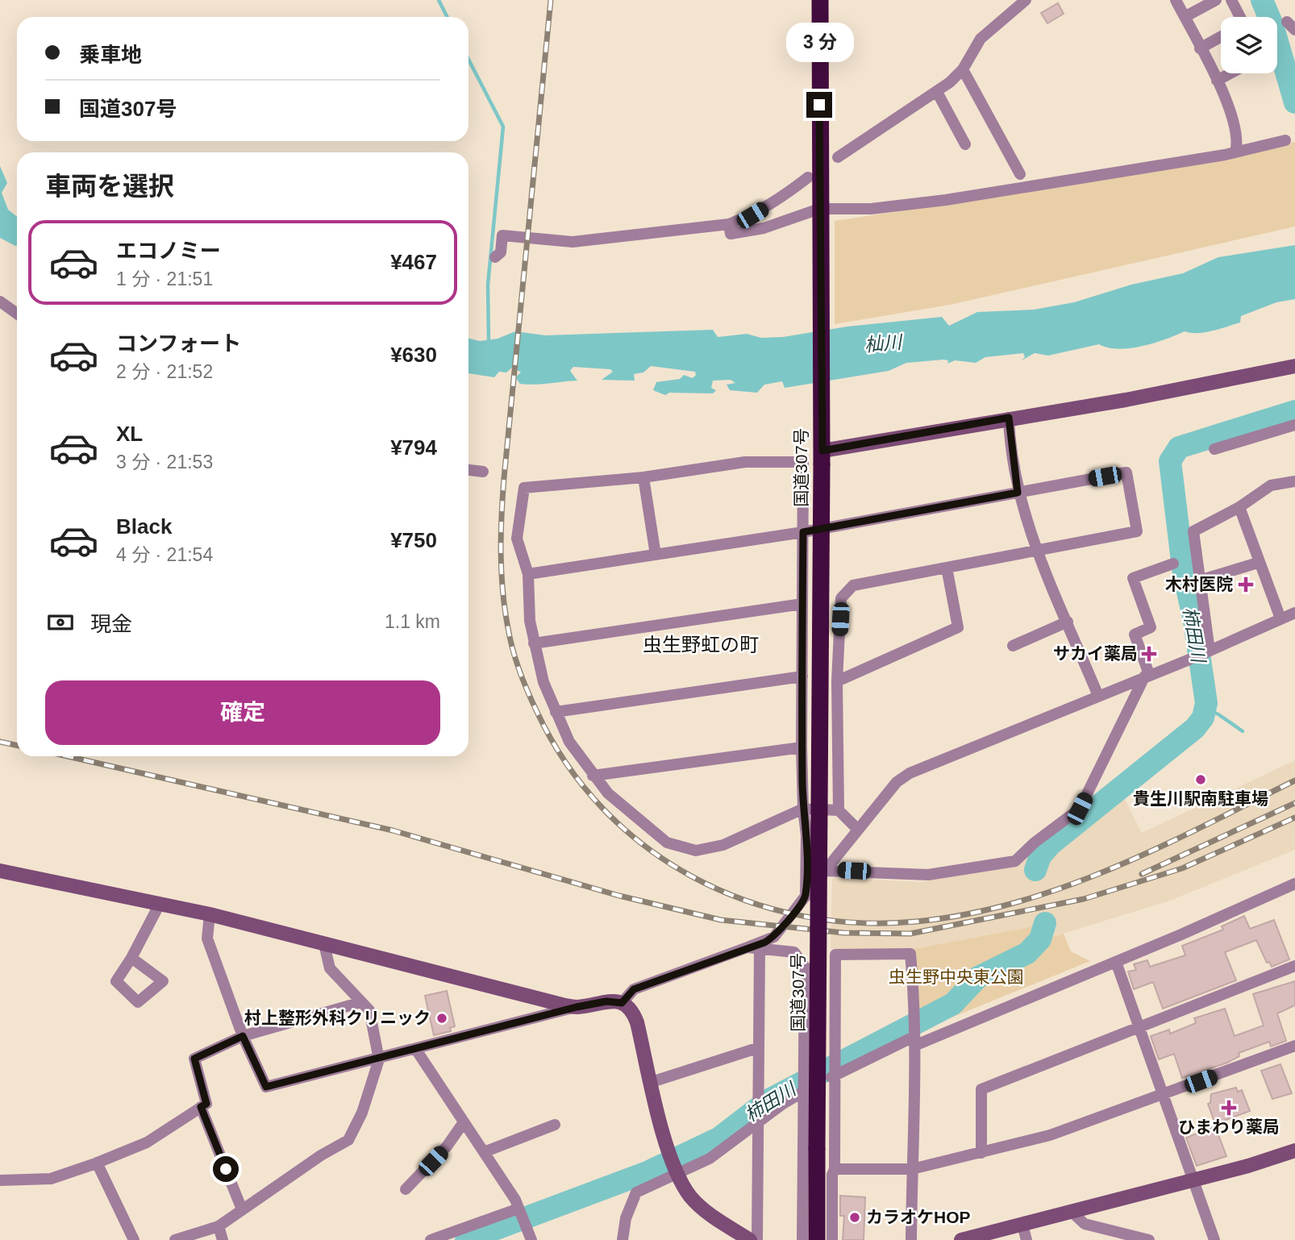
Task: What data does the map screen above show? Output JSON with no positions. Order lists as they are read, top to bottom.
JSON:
{
  "streets": {
    "highway": ["国道307号"]
  },
  "districts": ["虫生野虹の町"],
  "water": ["杣川", "柿田川"],
  "parks": ["虫生野中央東公園"],
  "places": {
    "health": ["木村医院", "サカイ薬局", "ひまわり薬局"],
    "other": ["貴生川駅南駐車場", "村上整形外科クリニック", "カラオケHOP"]
  },
  "page": {
    "banner": ["乗車地", "国道307号"],
    "bubble": "3 分",
    "heading": "車両を選択",
    "list": [
      {
        "name": "エコノミー",
        "note": "1 分 · 21:51",
        "value": "¥467"
      },
      {
        "name": "コンフォート",
        "note": "2 分 · 21:52",
        "value": "¥630"
      },
      {
        "name": "XL",
        "note": "3 分 · 21:53",
        "value": "¥794"
      },
      {
        "name": "Black",
        "note": "4 分 · 21:54",
        "value": "¥750"
      }
    ],
    "pay": ["現金", "1.1 km"],
    "buttons": "確定"
  }
}
